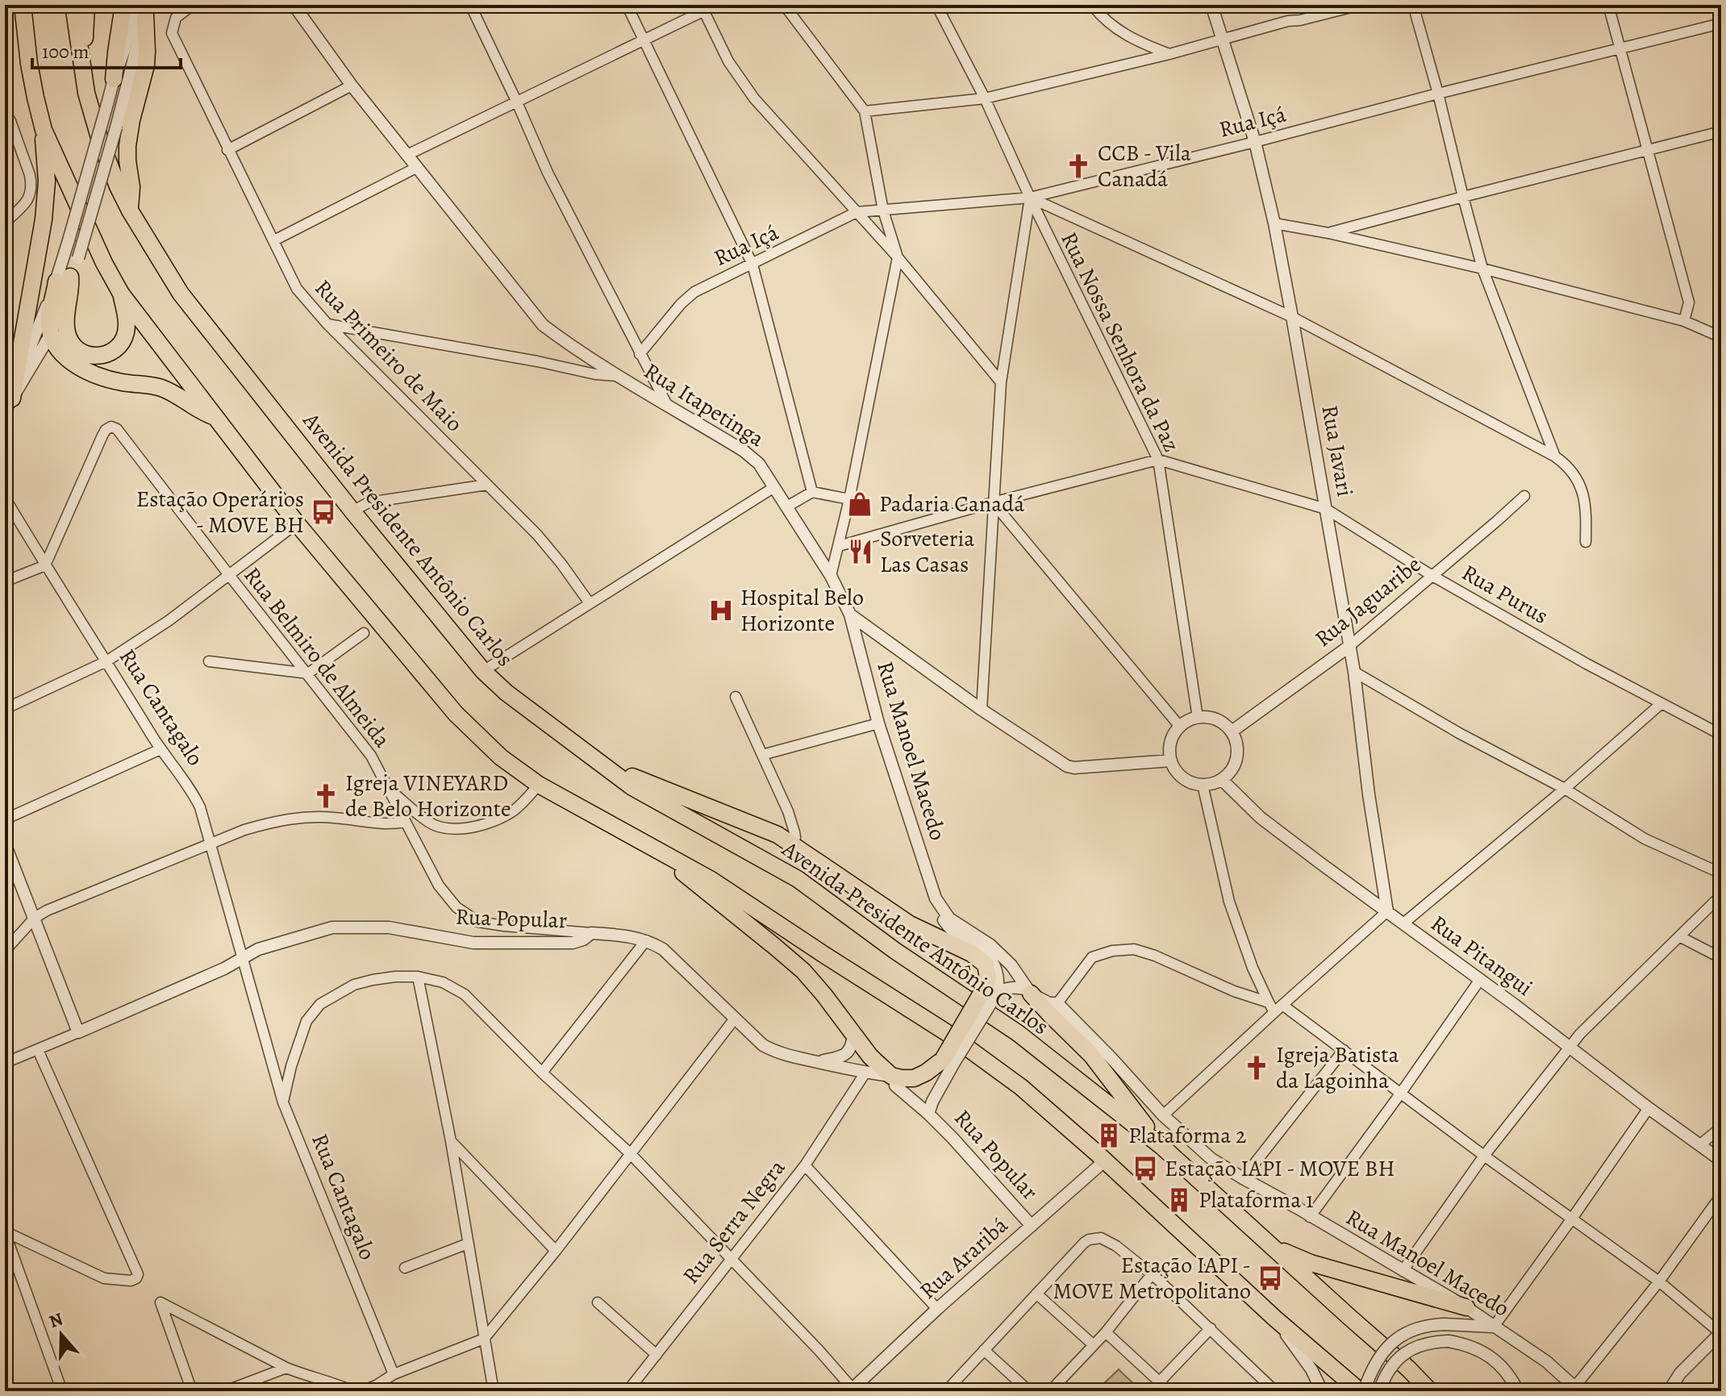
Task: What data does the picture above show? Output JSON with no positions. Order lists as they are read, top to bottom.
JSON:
{
  "streets": {
    "highway": ["Avenida Presidente Antônio Carlos"],
    "street": [
      "Rua Içá",
      "Rua Nossa Senhora da Paz",
      "Rua Primeiro de Maio",
      "Rua Itapetinga",
      "Rua Javari",
      "Rua Purus",
      "Rua Jaguaribe",
      "Rua Belmiro de Almeida",
      "Rua Cantagalo",
      "Rua Manoel Macedo",
      "Rua Popular",
      "Rua Pitangui",
      "Rua Serra Negra",
      "Rua Araribá"
    ]
  },
  "crossings": [
    ["Rua Içá", "Rua Nossa Senhora da Paz"],
    ["Rua Içá", "Rua Javari"],
    ["Rua Nossa Senhora da Paz", "Rua Itapetinga"],
    ["Rua Nossa Senhora da Paz", "Rua Purus"],
    ["Rua Nossa Senhora da Paz", "Rua Jaguaribe"],
    ["Rua Nossa Senhora da Paz", "Rua Pitangui"],
    ["Rua Itapetinga", "Rua Jaguaribe"],
    ["Rua Itapetinga", "Rua Manoel Macedo"],
    ["Rua Itapetinga", "Rua Pitangui"],
    ["Rua Javari", "Rua Purus"],
    ["Rua Javari", "Rua Jaguaribe"],
    ["Rua Javari", "Rua Pitangui"],
    ["Rua Purus", "Rua Jaguaribe"],
    ["Rua Jaguaribe", "Rua Pitangui"],
    ["Rua Belmiro de Almeida", "Rua Cantagalo"],
    ["Rua Belmiro de Almeida", "Rua Popular"],
    ["Rua Cantagalo", "Rua Popular"],
    ["Rua Popular", "Rua Serra Negra"],
    ["Rua Popular", "Rua Araribá"]
  ],
  "places": {
    "church": ["CCB - Vila Canadá", "Igreja VINEYARD de Belo Horizonte", "Igreja Batista da Lagoinha"],
    "shop": ["Padaria Canadá"],
    "bus stop": ["Estação Operários - MOVE BH", "Estação IAPI - MOVE BH", "Estação IAPI - MOVE Metropolitano"],
    "restaurant": ["Sorveteria Las Casas"],
    "hospital": ["Hospital Belo Horizonte"],
    "building": ["Plataforma 2", "Plataforma 1"]
  },
  "scale_bar": "100 m",
  "north": "top"
}
